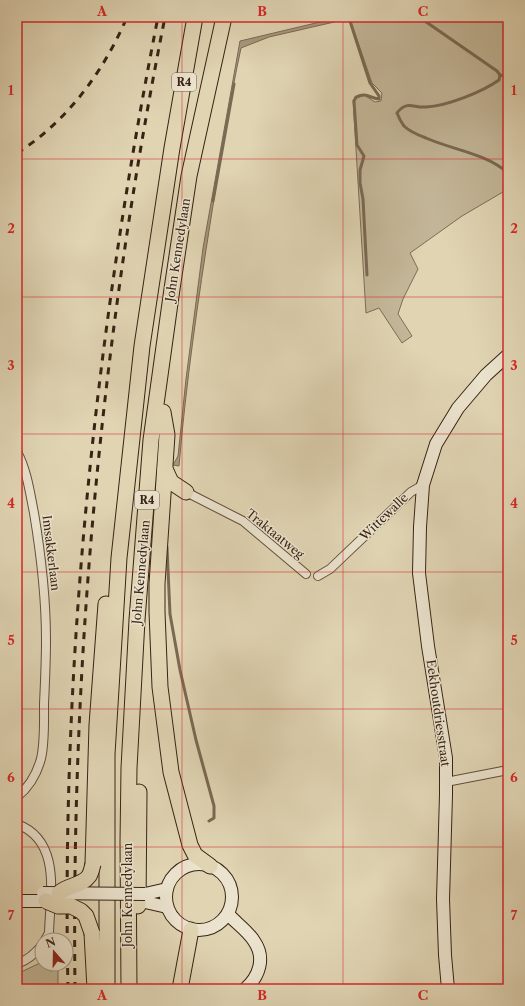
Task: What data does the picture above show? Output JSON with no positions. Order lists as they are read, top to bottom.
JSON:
{
  "streets": {
    "highway": ["R4", "John Kennedylaan"],
    "street": [
      "Wittewalle",
      "Traktaatweg",
      "Imsakkerlaan",
      "Eekhoutdriesstraat"
    ]
  },
  "crossings": [
    ["Wittewalle", "Eekhoutdriesstraat"]
  ],
  "north": "top",
  "grid": {
    "columns": ["A", "B", "C"],
    "rows": [
      "1",
      "2",
      "3",
      "4",
      "5",
      "6",
      "7"
    ]
  }
}
